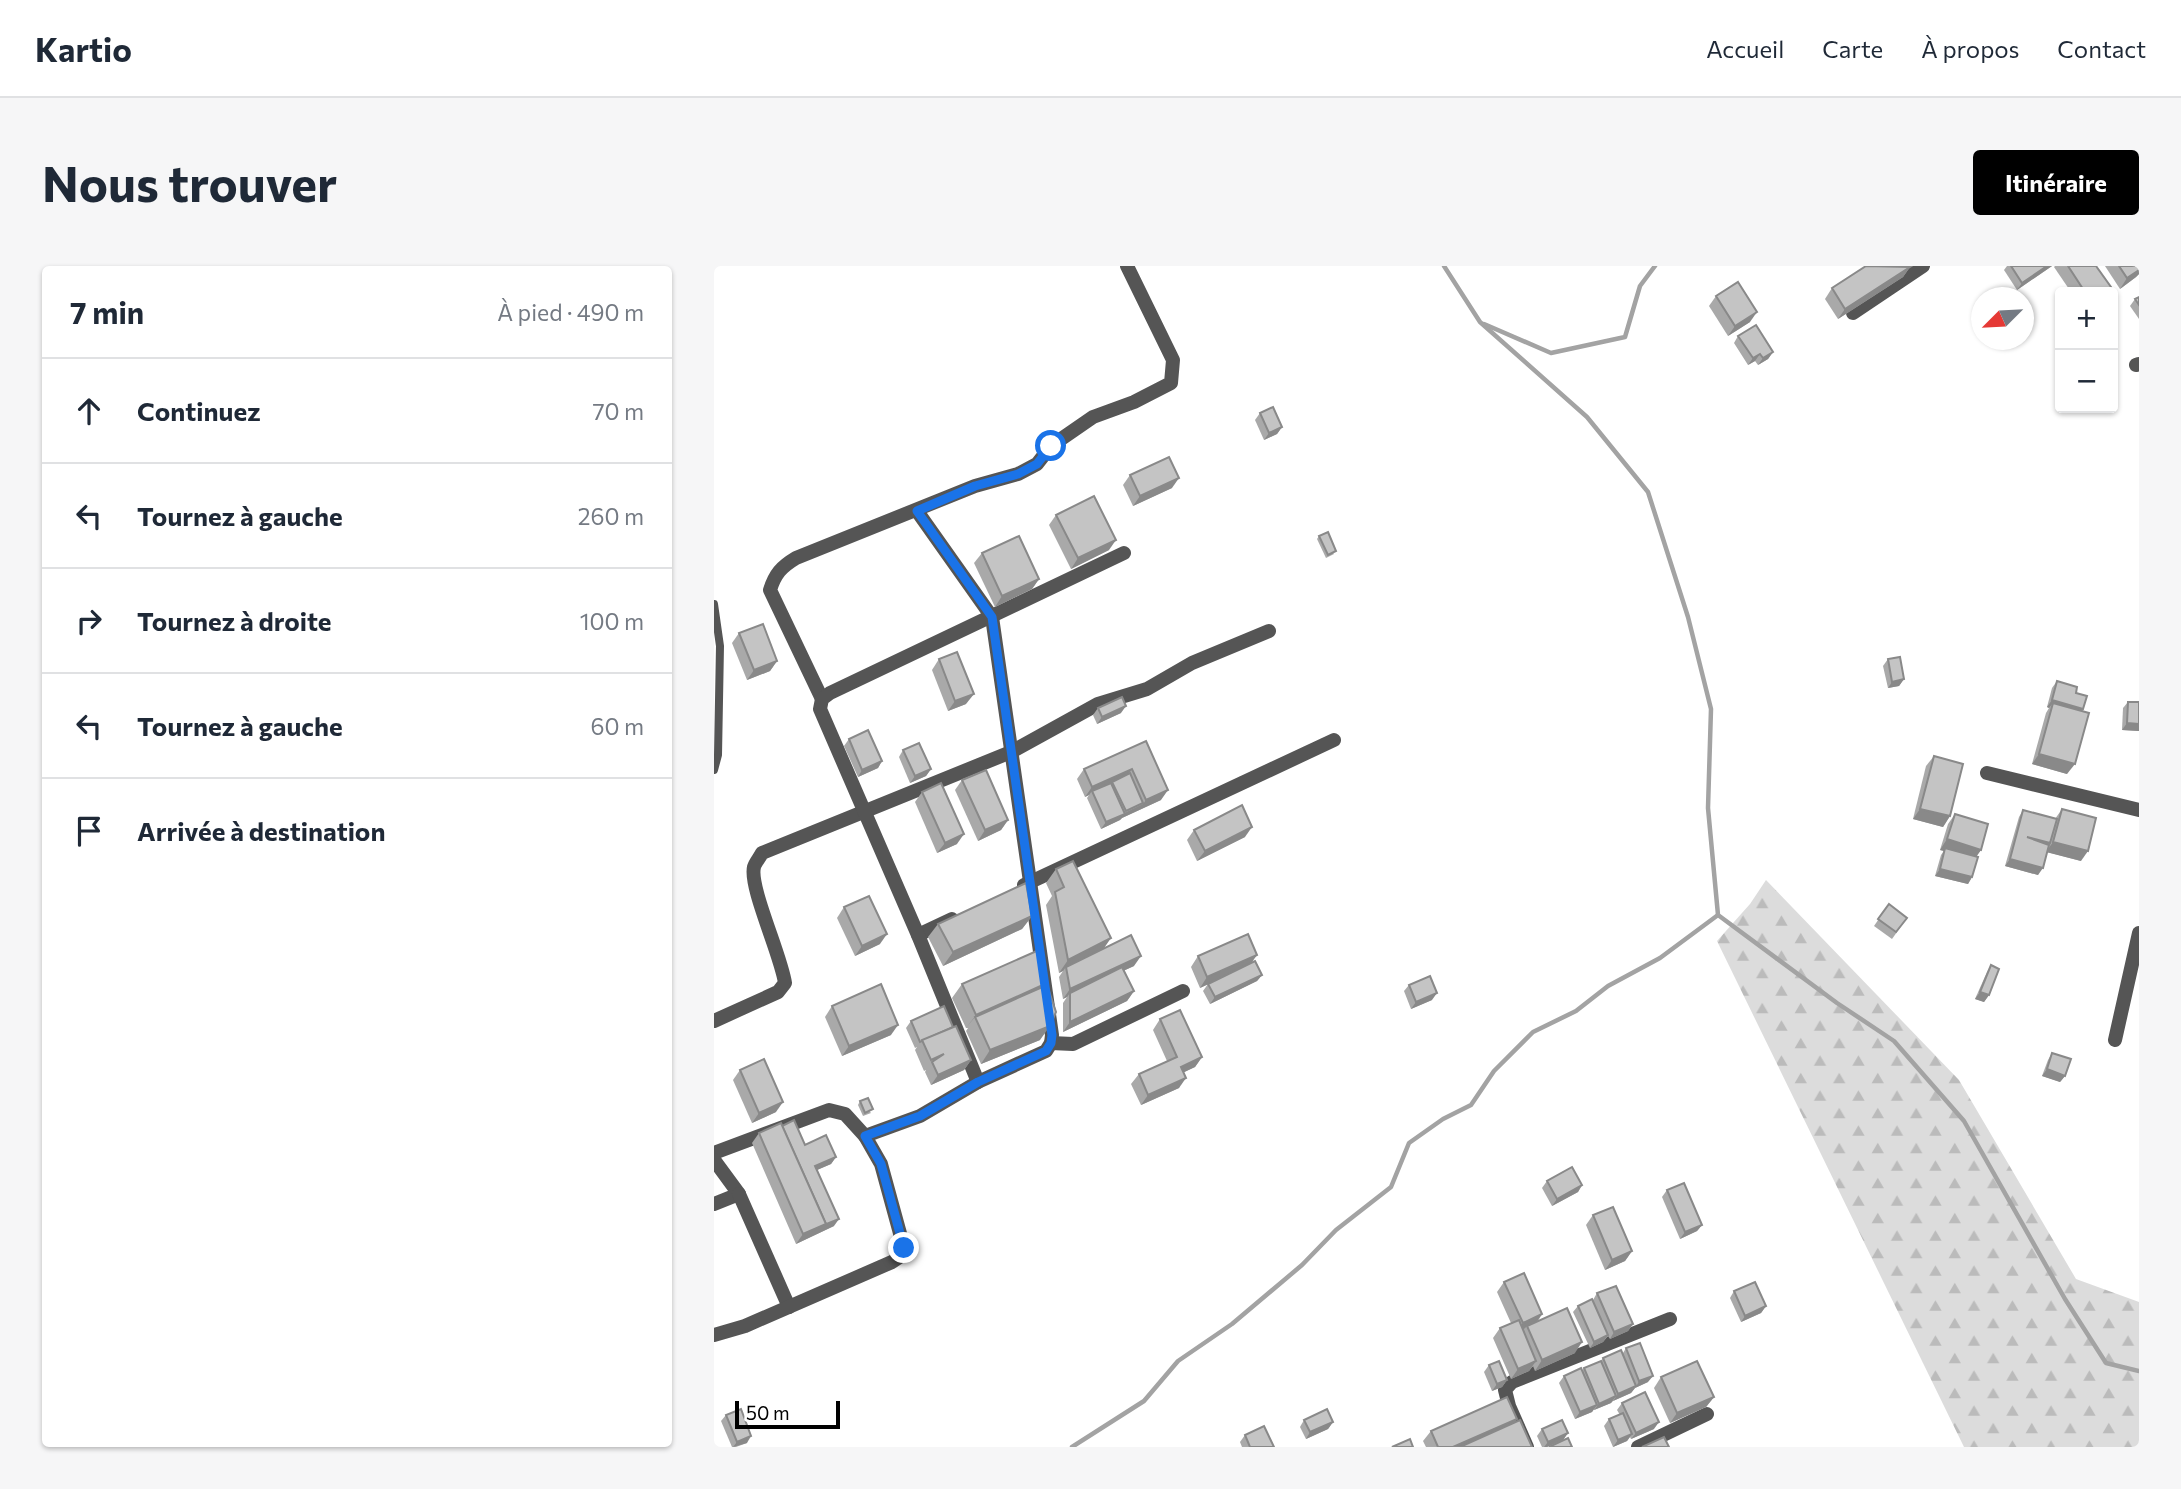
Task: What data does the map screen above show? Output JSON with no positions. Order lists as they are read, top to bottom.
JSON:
{
  "scale_bar": "50 m",
  "north": "bottom left",
  "page": {
    "header": "Kartio",
    "nav": [
      "Accueil",
      "Carte",
      "À propos",
      "Contact"
    ],
    "buttons": "Itinéraire",
    "title": "Nous trouver",
    "heading": ["7 min", "À pied · 490 m"],
    "map_buttons": ["+", "−"],
    "list": [
      ["Continuez", "70 m"],
      ["Tournez à gauche", "260 m"],
      ["Tournez à droite", "100 m"],
      ["Tournez à gauche", "60 m"],
      "Arrivée à destination"
    ],
    "scale": "50 m"
  }
}
